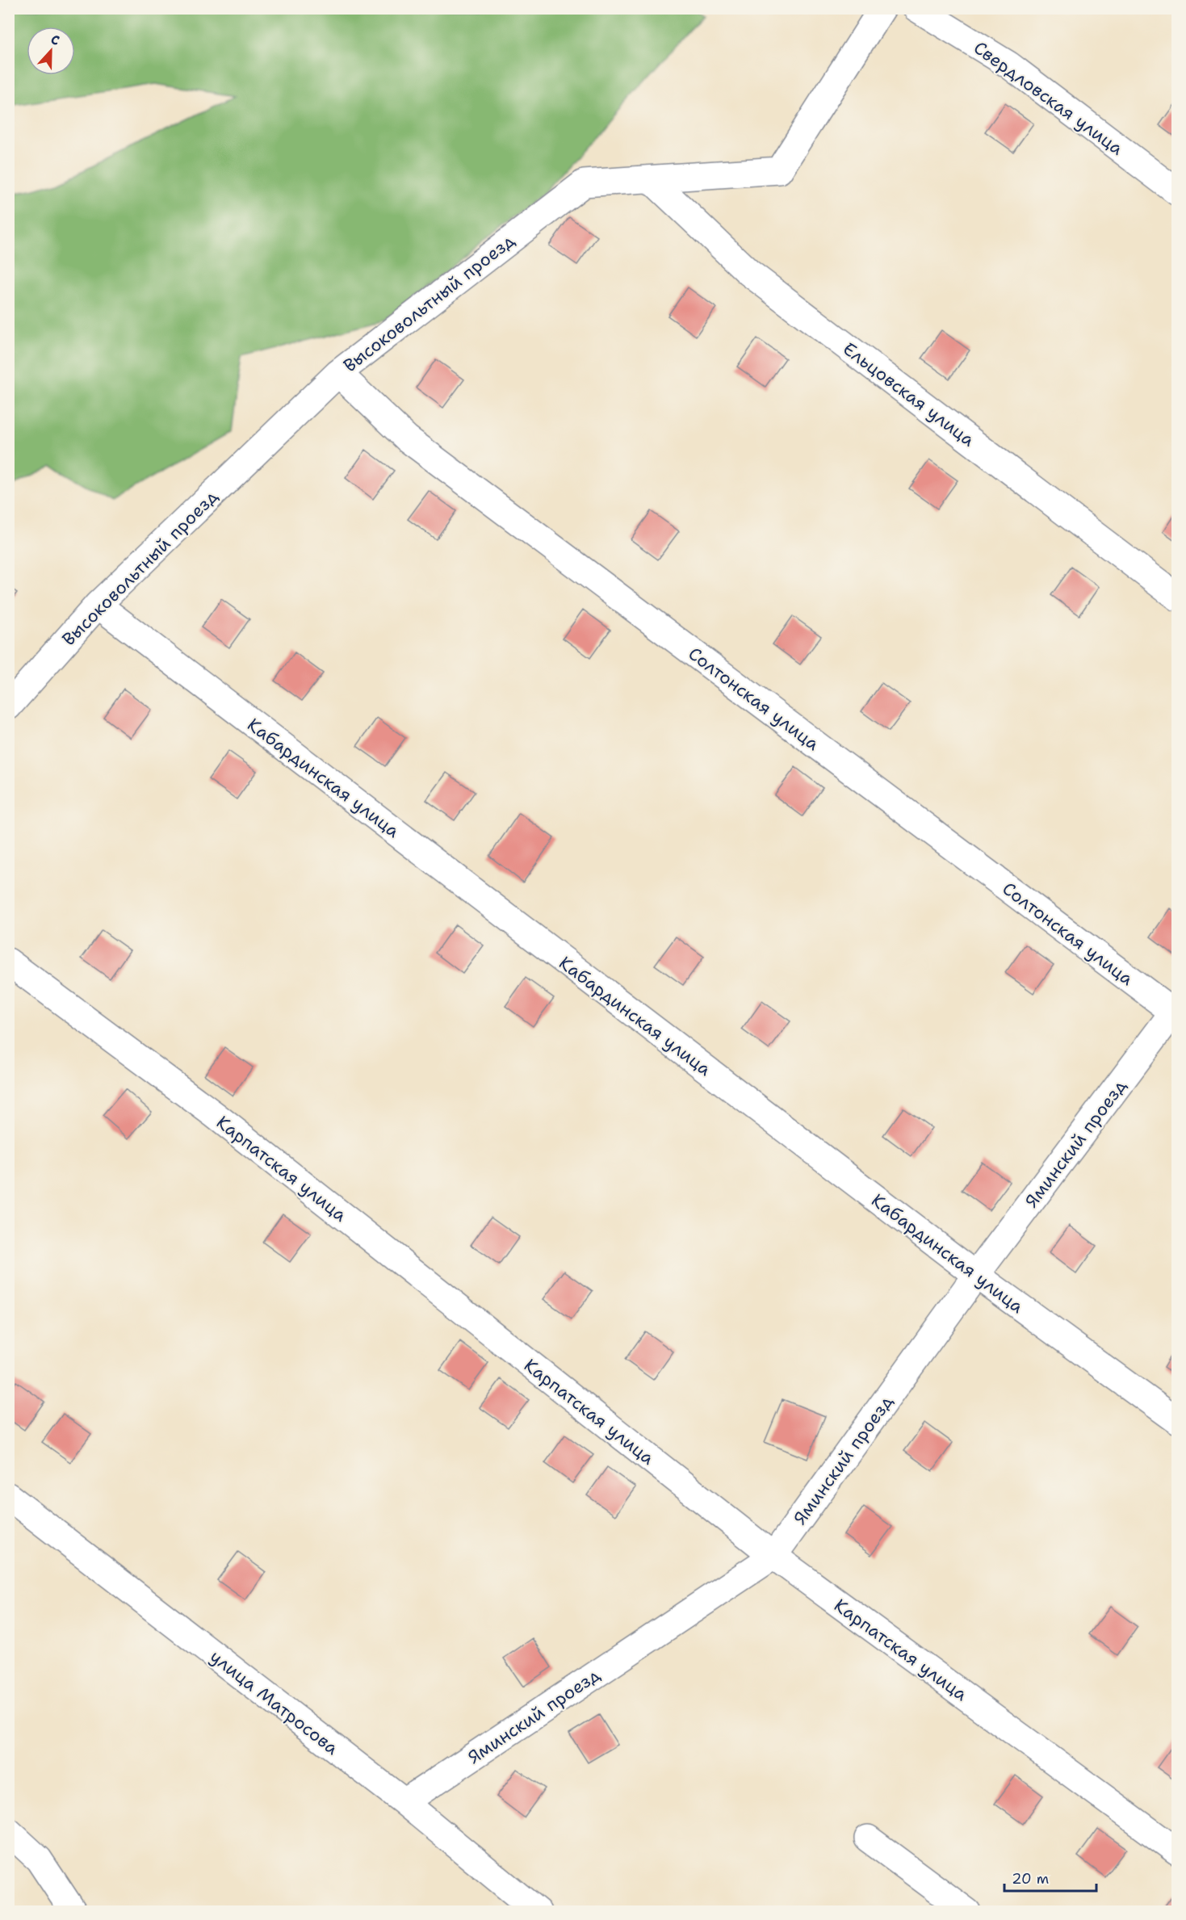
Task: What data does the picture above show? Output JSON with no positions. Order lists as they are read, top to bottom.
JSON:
{
  "streets": {
    "street": [
      "Свердловская улица",
      "Высоковольтный проезд",
      "Ельцовская улица",
      "Солтонская улица",
      "Кабардинская улица",
      "Яминский проезд",
      "Карпатская улица",
      "улица Матросова"
    ]
  },
  "crossings": [
    ["Высоковольтный проезд", "Ельцовская улица"],
    ["Высоковольтный проезд", "Солтонская улица"],
    ["Высоковольтный проезд", "Кабардинская улица"],
    ["Солтонская улица", "Яминский проезд"],
    ["Кабардинская улица", "Яминский проезд"],
    ["Яминский проезд", "Карпатская улица"],
    ["Яминский проезд", "улица Матросова"]
  ],
  "scale_bar": "20 m",
  "north": "top"
}
